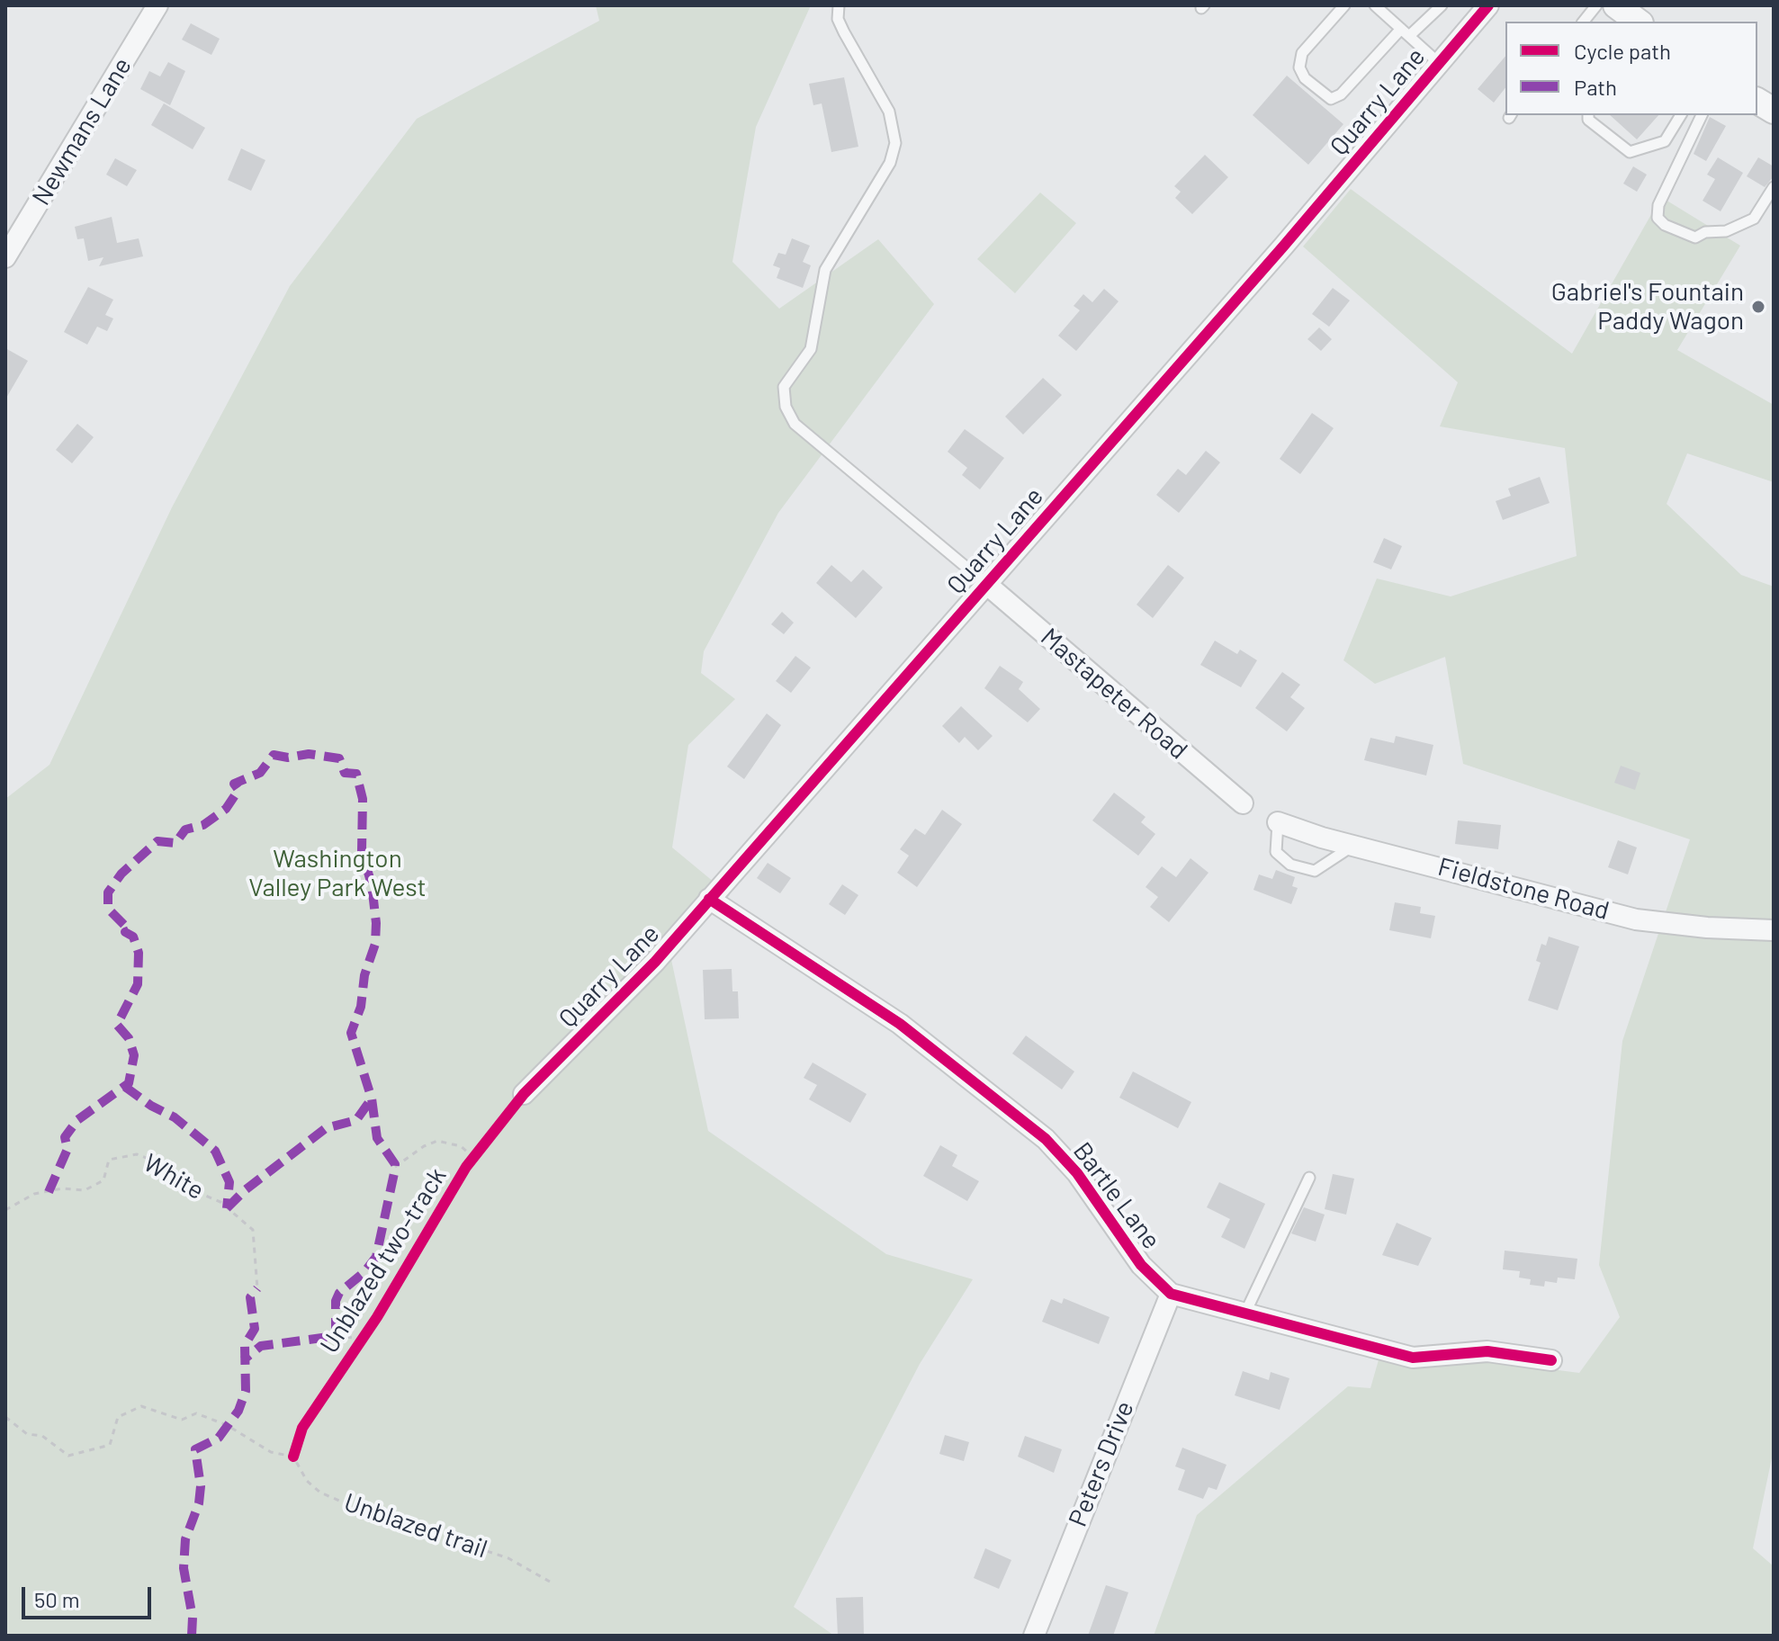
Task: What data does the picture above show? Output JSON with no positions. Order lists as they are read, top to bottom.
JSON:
{
  "streets": {
    "street": [
      "Quarry Lane",
      "Newmans Lane",
      "Mastapeter Road",
      "Fieldstone Road",
      "Bartle Lane",
      "Peters Drive"
    ],
    "path": ["White", "Unblazed trail"],
    "cycle path": ["Unblazed two-track"]
  },
  "crossings": [
    ["Quarry Lane", "Mastapeter Road"],
    ["Quarry Lane", "Bartle Lane"],
    ["Bartle Lane", "Peters Drive"]
  ],
  "parks": ["Washington Valley Park West"],
  "places": ["Gabriel's Fountain Paddy Wagon"],
  "legend": ["Cycle path", "Path"],
  "scale_bar": "50 m"
}
